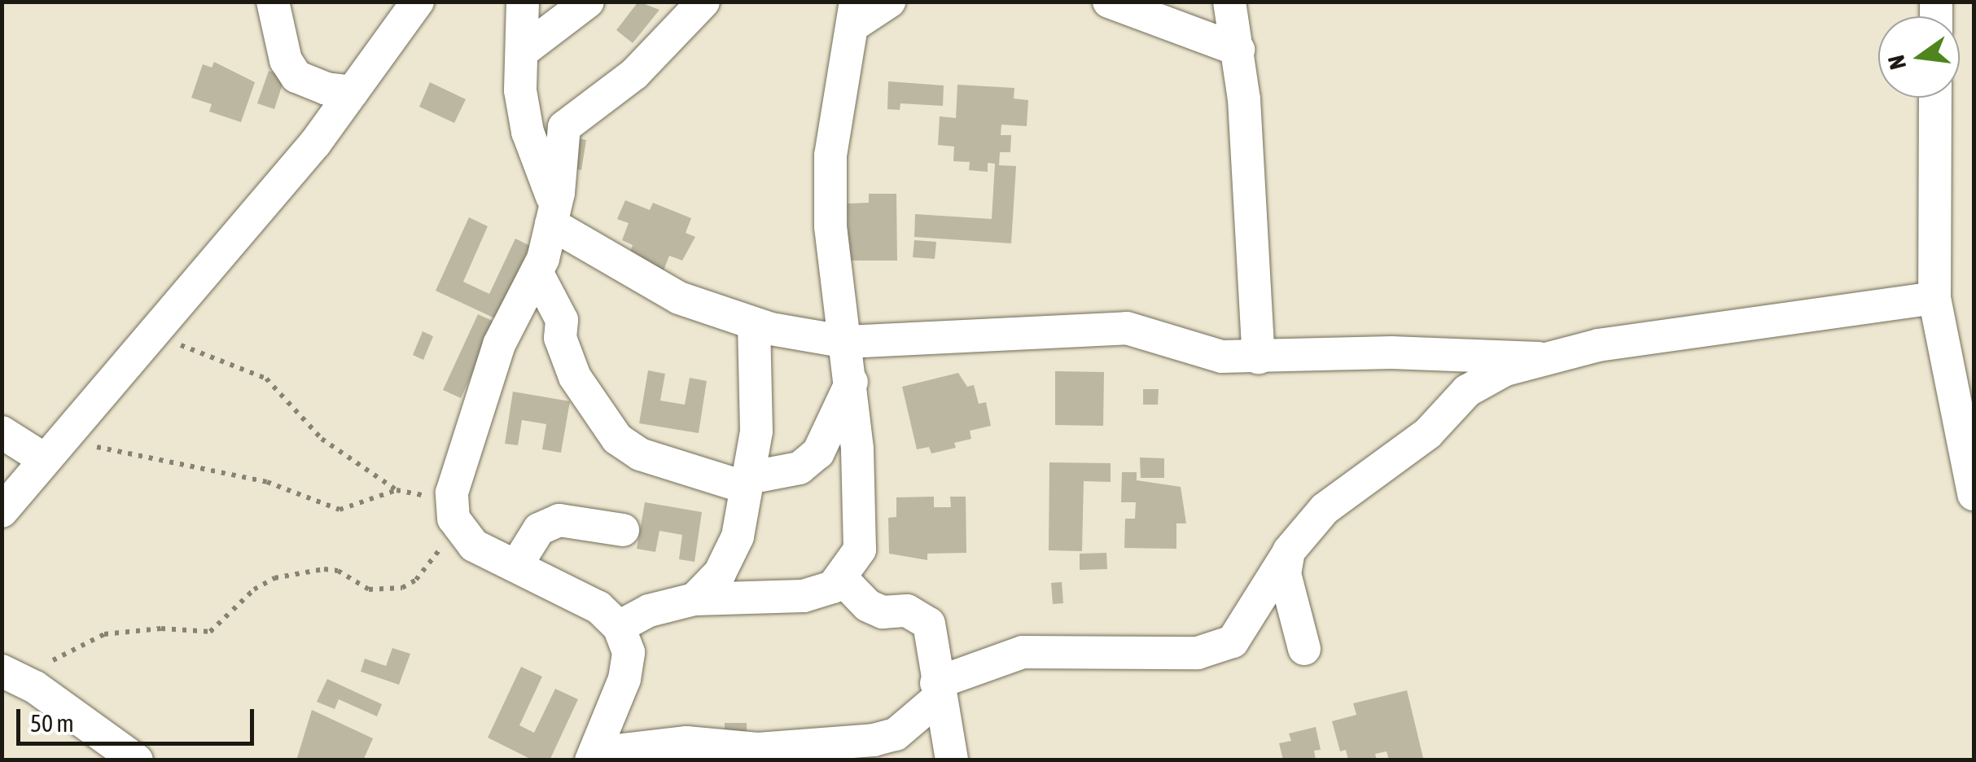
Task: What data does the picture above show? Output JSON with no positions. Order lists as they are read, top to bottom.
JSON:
{
  "scale_bar": "50 m",
  "north": "left"
}
